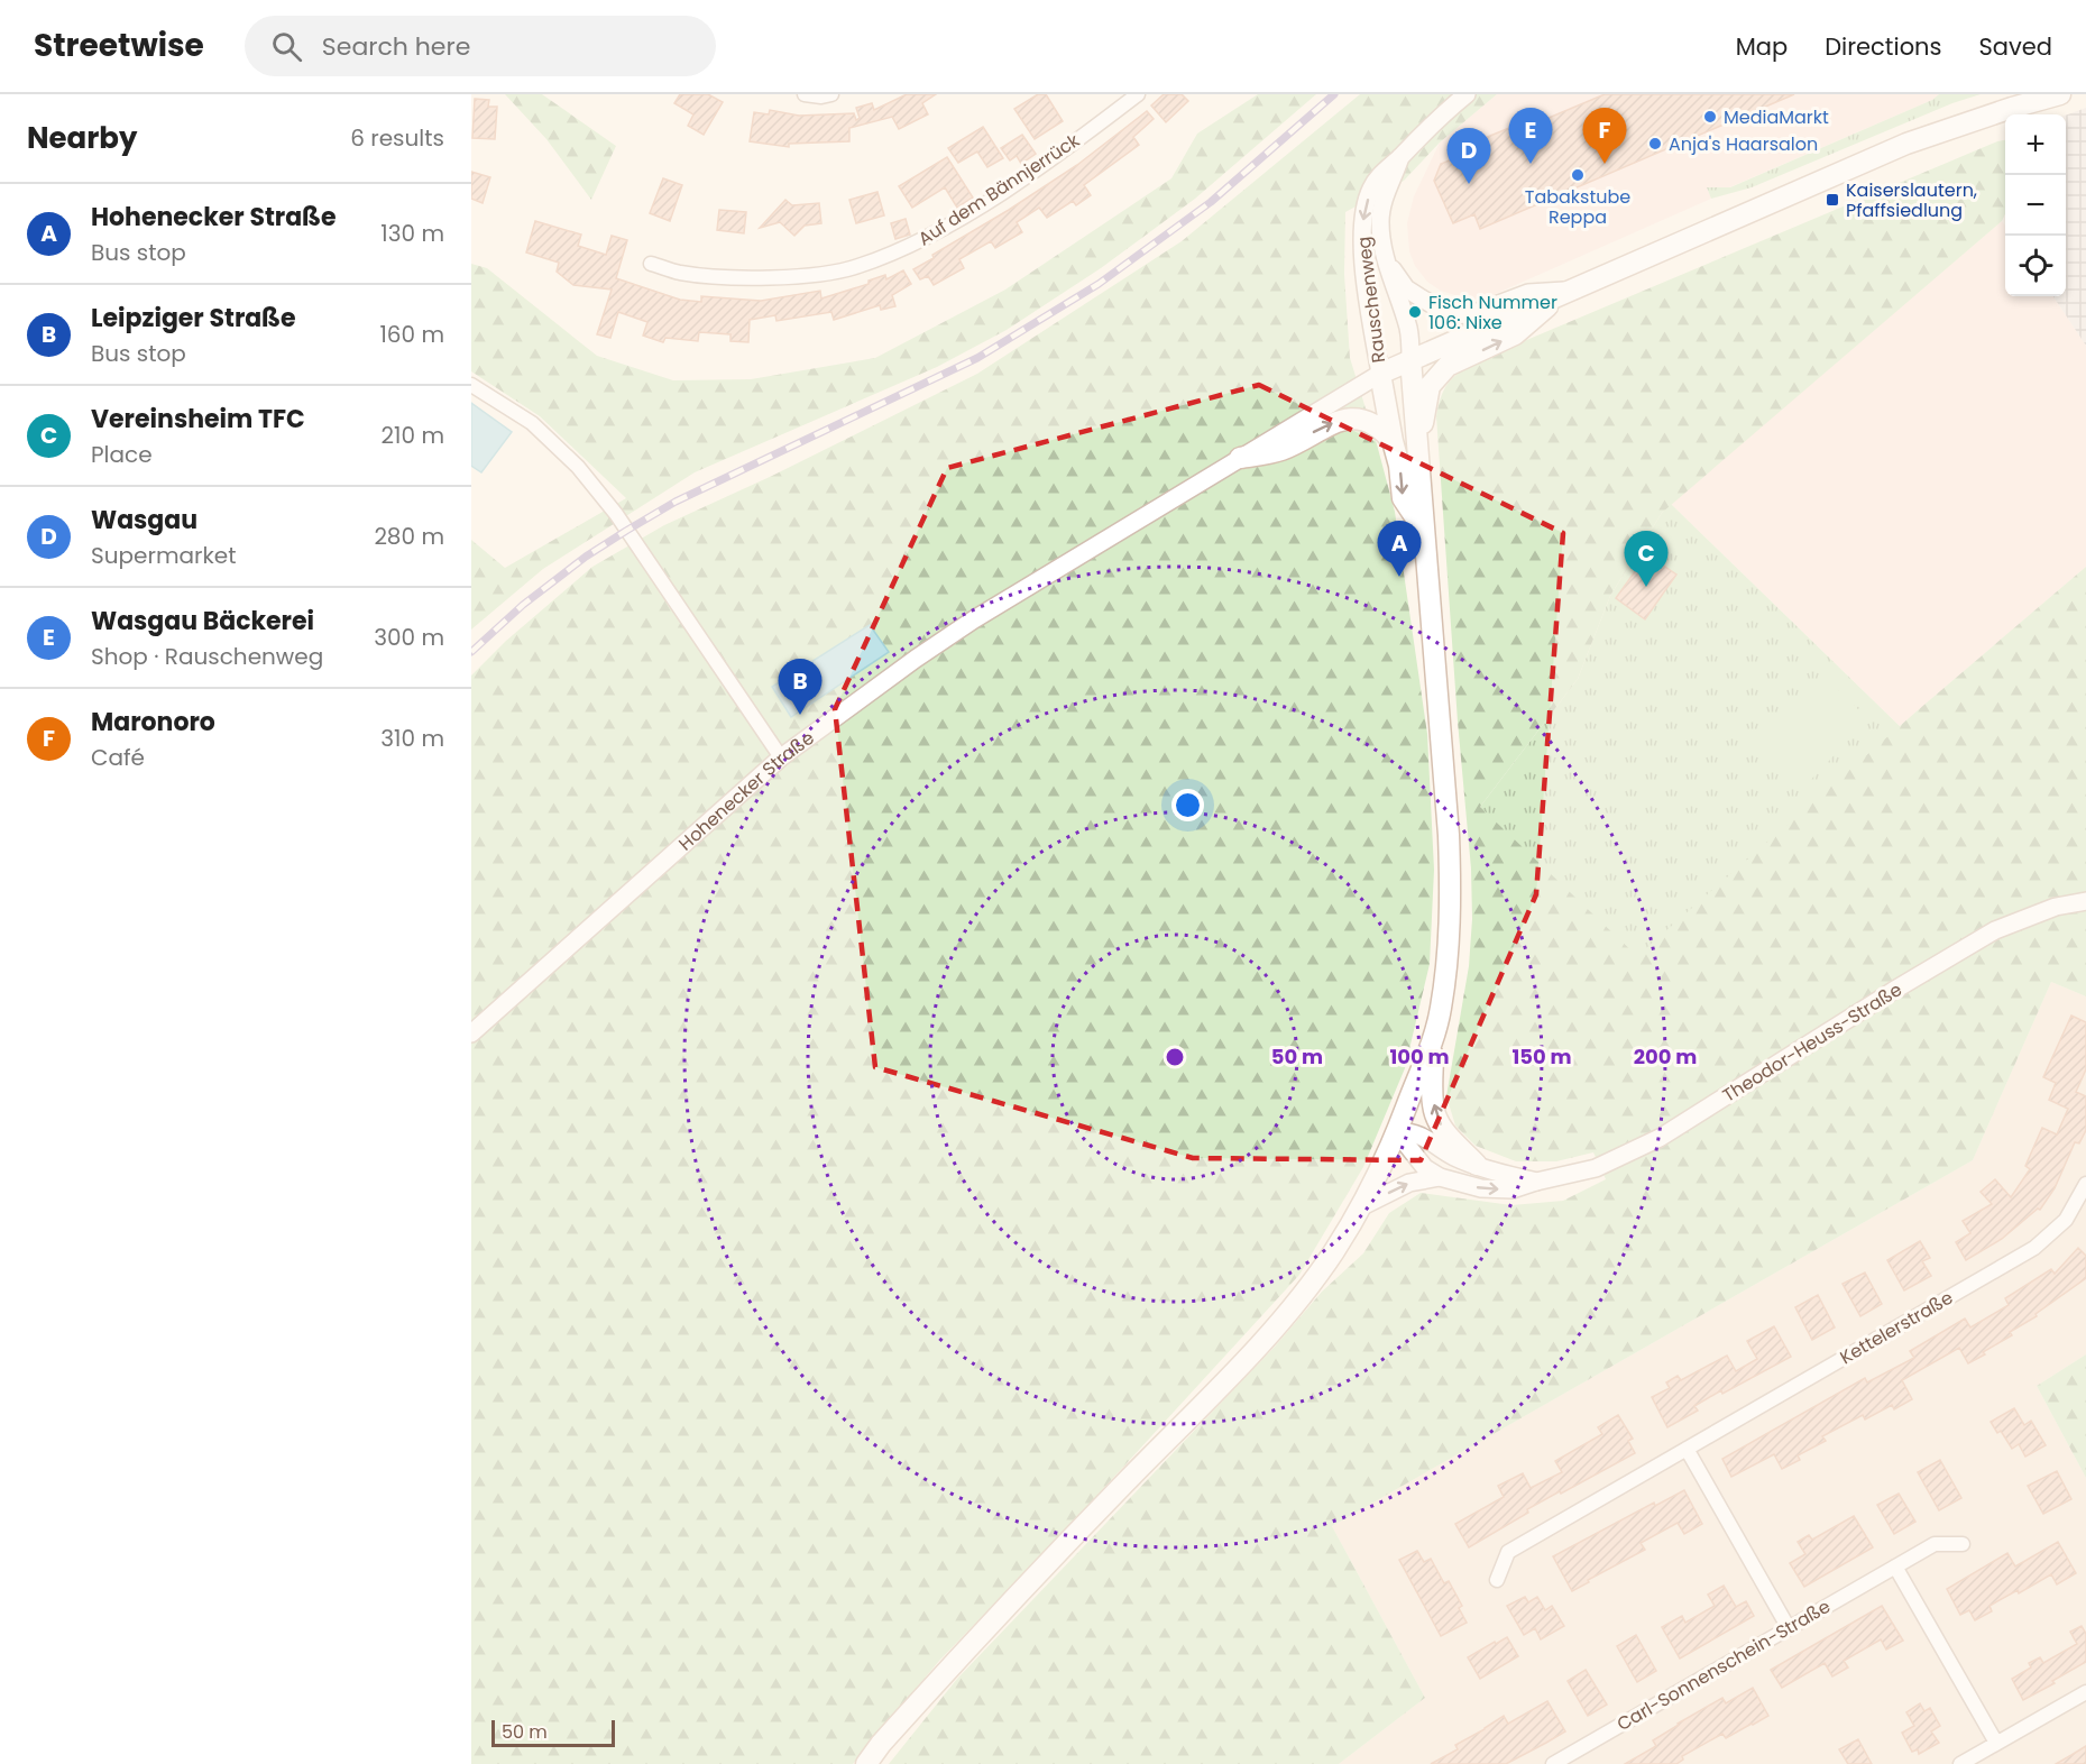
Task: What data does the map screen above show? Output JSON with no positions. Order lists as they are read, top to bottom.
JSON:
{
  "streets": {
    "main road": ["Hohenecker Straße"],
    "street": [
      "Auf dem Bännjerrück",
      "Rauschenweg",
      "Theodor-Heuss-Straße",
      "Kettelerstraße",
      "Carl-Sonnenschein-Straße"
    ]
  },
  "crossings": [
    ["Rauschenweg", "Hohenecker Straße"]
  ],
  "places": {
    "other": [
      "MediaMarkt",
      "Anja's Haarsalon",
      "Tabakstube Reppa",
      "Fisch Nummer 106: Nixe"
    ],
    "transit": ["Kaiserslautern, Pfaffsiedlung"]
  },
  "scale_bar": "50 m",
  "page": {
    "header": "Streetwise",
    "search": "Search here",
    "nav": ["Map", "Directions", "Saved"],
    "heading": ["Nearby", "6 results"],
    "pins": [
      "E",
      "F",
      "D",
      "A",
      "C",
      "B"
    ],
    "map_buttons": ["+", "−"],
    "list": [
      {
        "mark": "A",
        "name": "Hohenecker Straße",
        "note": "Bus stop",
        "value": "130 m"
      },
      {
        "mark": "B",
        "name": "Leipziger Straße",
        "note": "Bus stop",
        "value": "160 m"
      },
      {
        "mark": "C",
        "name": "Vereinsheim TFC",
        "note": "Place",
        "value": "210 m"
      },
      {
        "mark": "D",
        "name": "Wasgau",
        "note": "Supermarket",
        "value": "280 m"
      },
      {
        "mark": "E",
        "name": "Wasgau Bäckerei",
        "note": "Shop · Rauschenweg",
        "value": "300 m"
      },
      {
        "mark": "F",
        "name": "Maronoro",
        "note": "Café",
        "value": "310 m"
      }
    ],
    "scale": "50 m"
  },
  "rings": [
    "50 m",
    "100 m",
    "150 m",
    "200 m"
  ]
}
